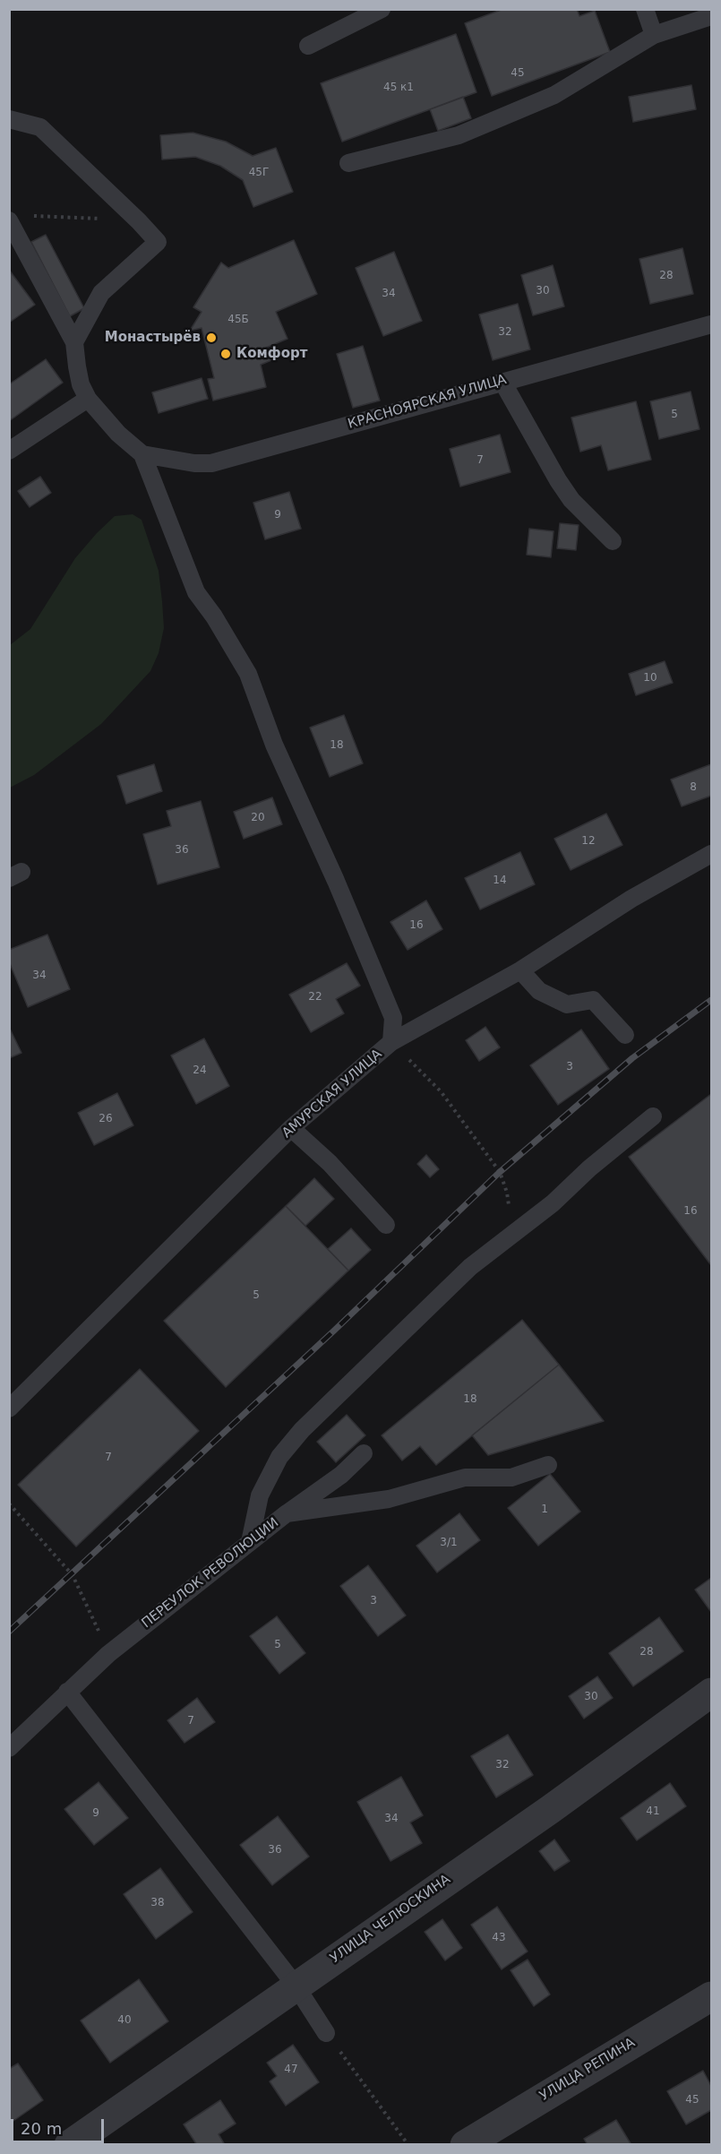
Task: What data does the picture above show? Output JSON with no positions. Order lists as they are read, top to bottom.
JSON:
{
  "streets": {
    "street": ["УЛИЦА ЧЕЛЮСКИНА", "УЛИЦА РЕПИНА"],
    "lane": ["КРАСНОЯРСКАЯ УЛИЦА", "АМУРСКАЯ УЛИЦА", "ПЕРЕУЛОК РЕВОЛЮЦИИ"]
  },
  "places": ["Монастырёв", "Комфорт"],
  "house_numbers": [
    "45",
    "45 к1",
    "45Г",
    "28",
    "30",
    "34",
    "45Б",
    "32",
    "5",
    "7",
    "9",
    "10",
    "18",
    "8",
    "20",
    "12",
    "36",
    "14",
    "16",
    "34",
    "22",
    "3",
    "24",
    "26",
    "16",
    "5",
    "18",
    "7",
    "1",
    "3/1",
    "3",
    "5",
    "28",
    "30",
    "7",
    "32",
    "41",
    "9",
    "34",
    "36",
    "38",
    "43",
    "40",
    "47",
    "45"
  ],
  "scale_bar": "20 m"
}
